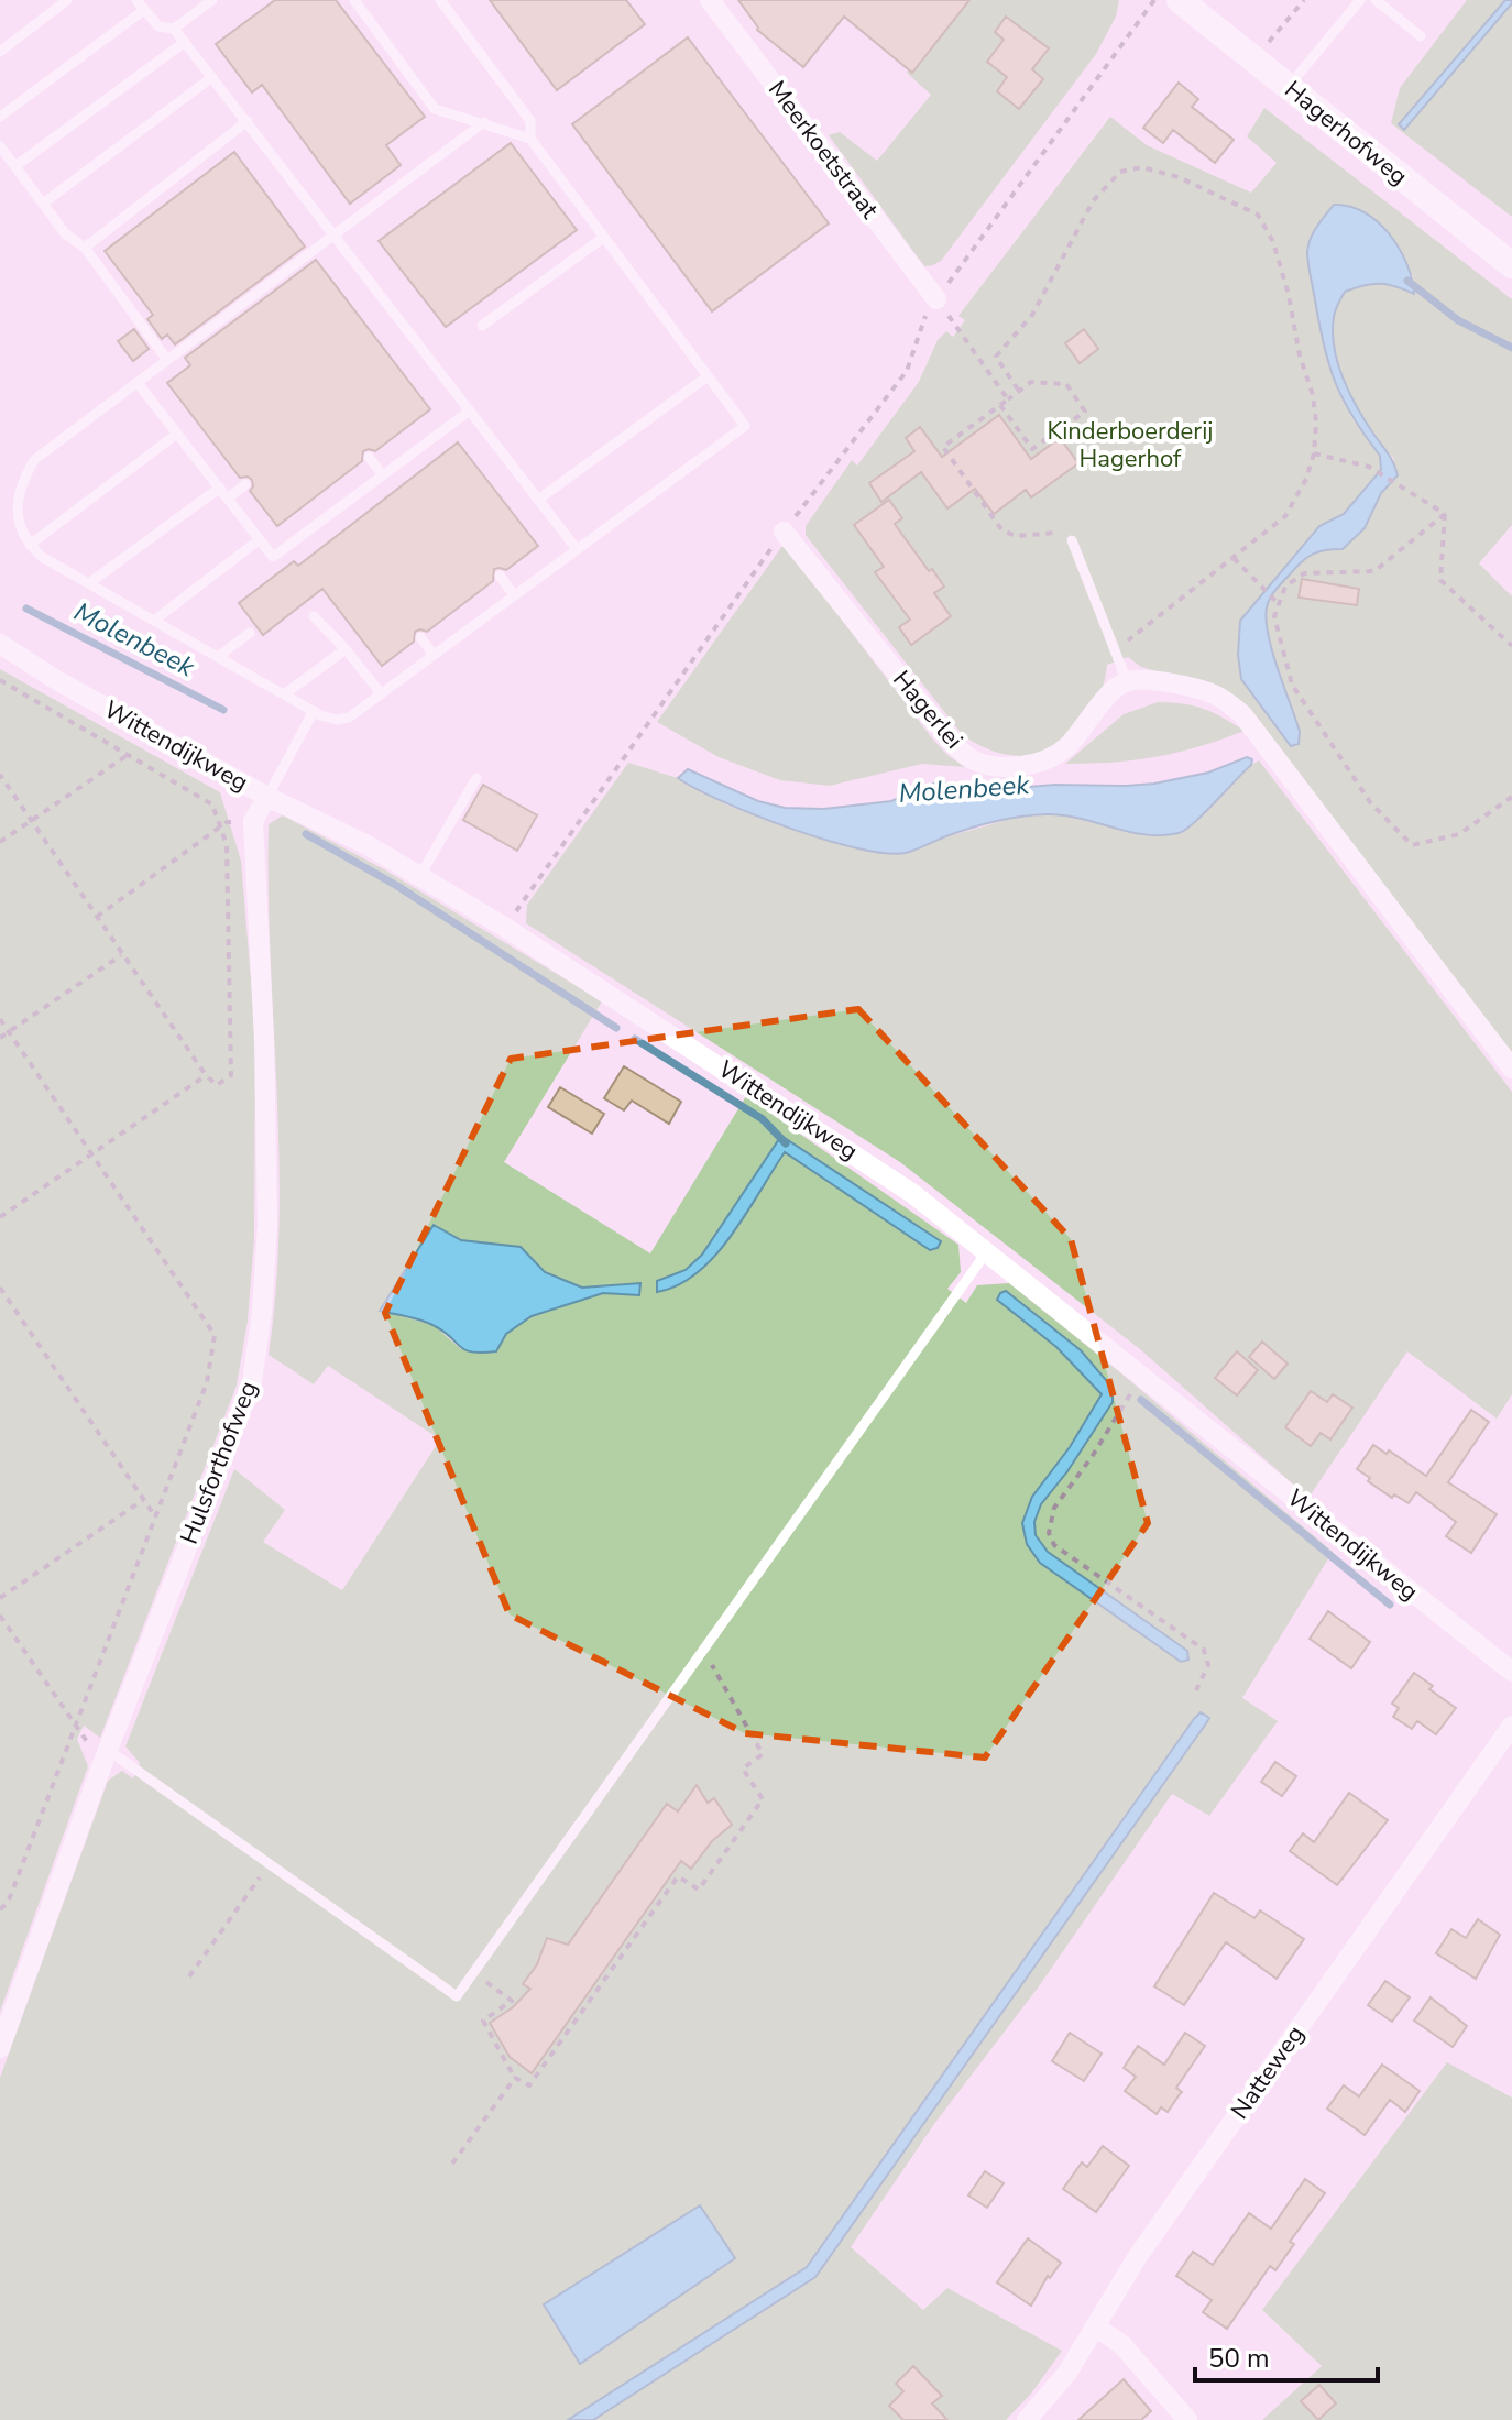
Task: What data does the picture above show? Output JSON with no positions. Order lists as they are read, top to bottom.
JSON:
{
  "streets": {
    "street": [
      "Hagerhofweg",
      "Meerkoetstraat",
      "Hagerlei",
      "Wittendijkweg",
      "Hulsforthofweg",
      "Natteweg"
    ]
  },
  "water": ["Molenbeek"],
  "parks": ["Kinderboerderij Hagerhof"],
  "scale_bar": "50 m"
}
